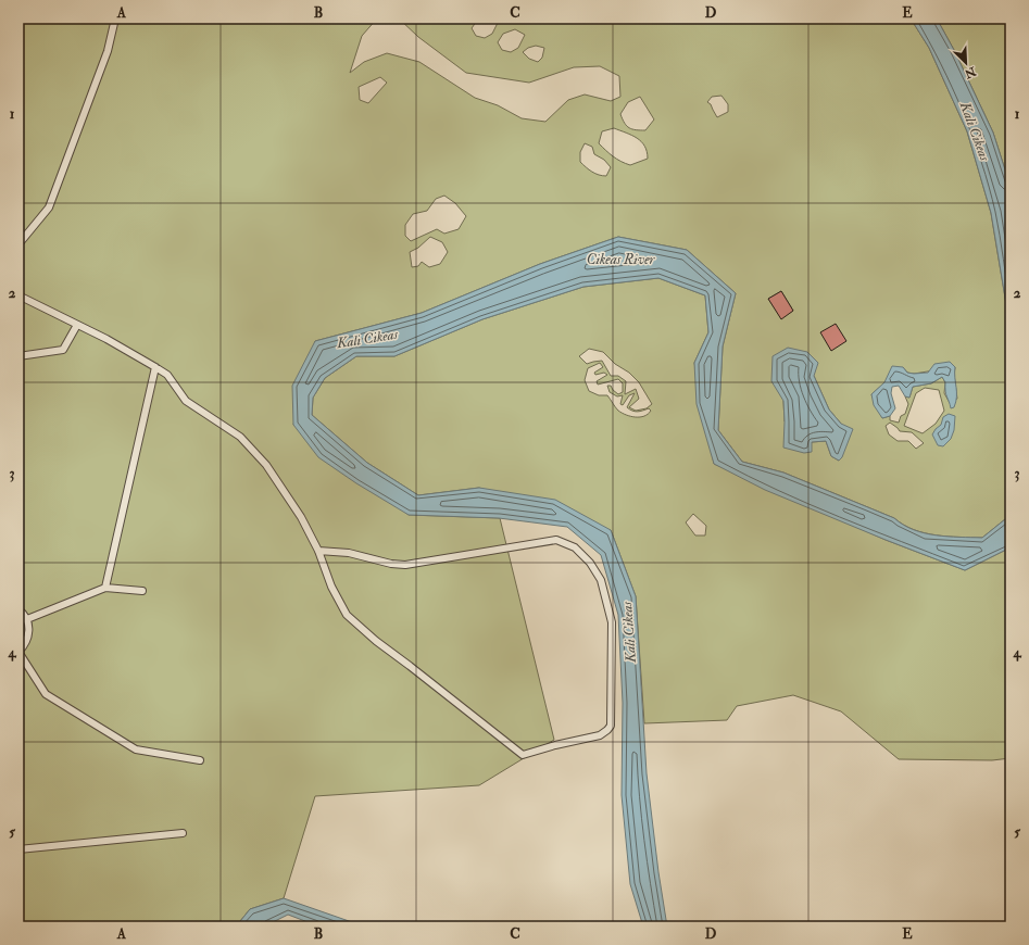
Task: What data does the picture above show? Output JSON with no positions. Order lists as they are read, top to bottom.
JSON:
{
  "water": ["Kali Cikeas", "Cikeas River"],
  "north": "bottom right",
  "grid": {
    "columns": [
      "A",
      "B",
      "C",
      "D",
      "E"
    ],
    "rows": [
      "1",
      "2",
      "3",
      "4",
      "5"
    ]
  }
}
